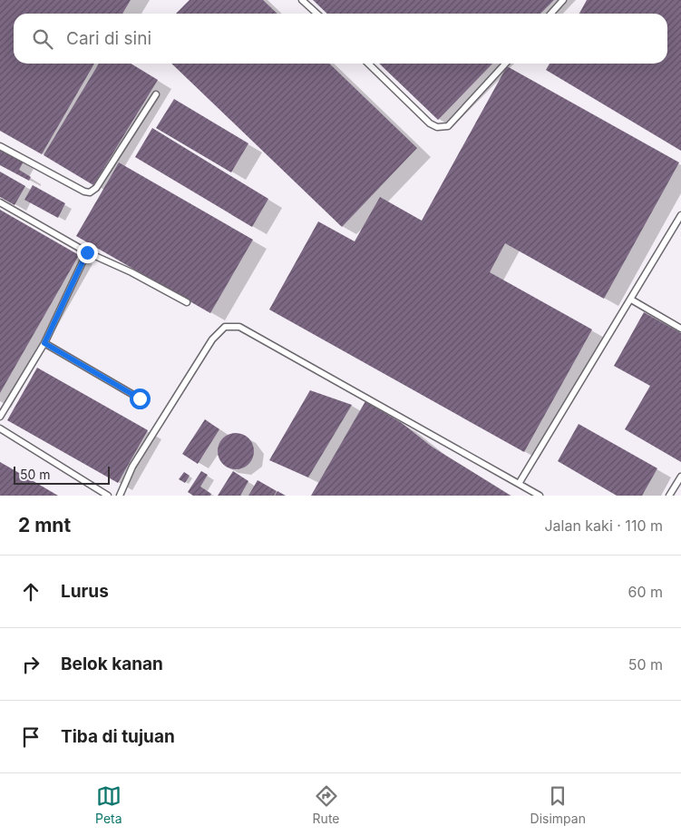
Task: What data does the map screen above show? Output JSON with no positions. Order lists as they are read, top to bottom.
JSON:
{
  "scale_bar": "50 m",
  "page": {
    "search": "Cari di sini",
    "scale": "50 m",
    "heading": ["2 mnt", "Jalan kaki · 110 m"],
    "list": [
      ["Lurus", "60 m"],
      ["Belok kanan", "50 m"],
      "Tiba di tujuan"
    ],
    "nav": ["Peta", "Rute", "Disimpan"]
  }
}
